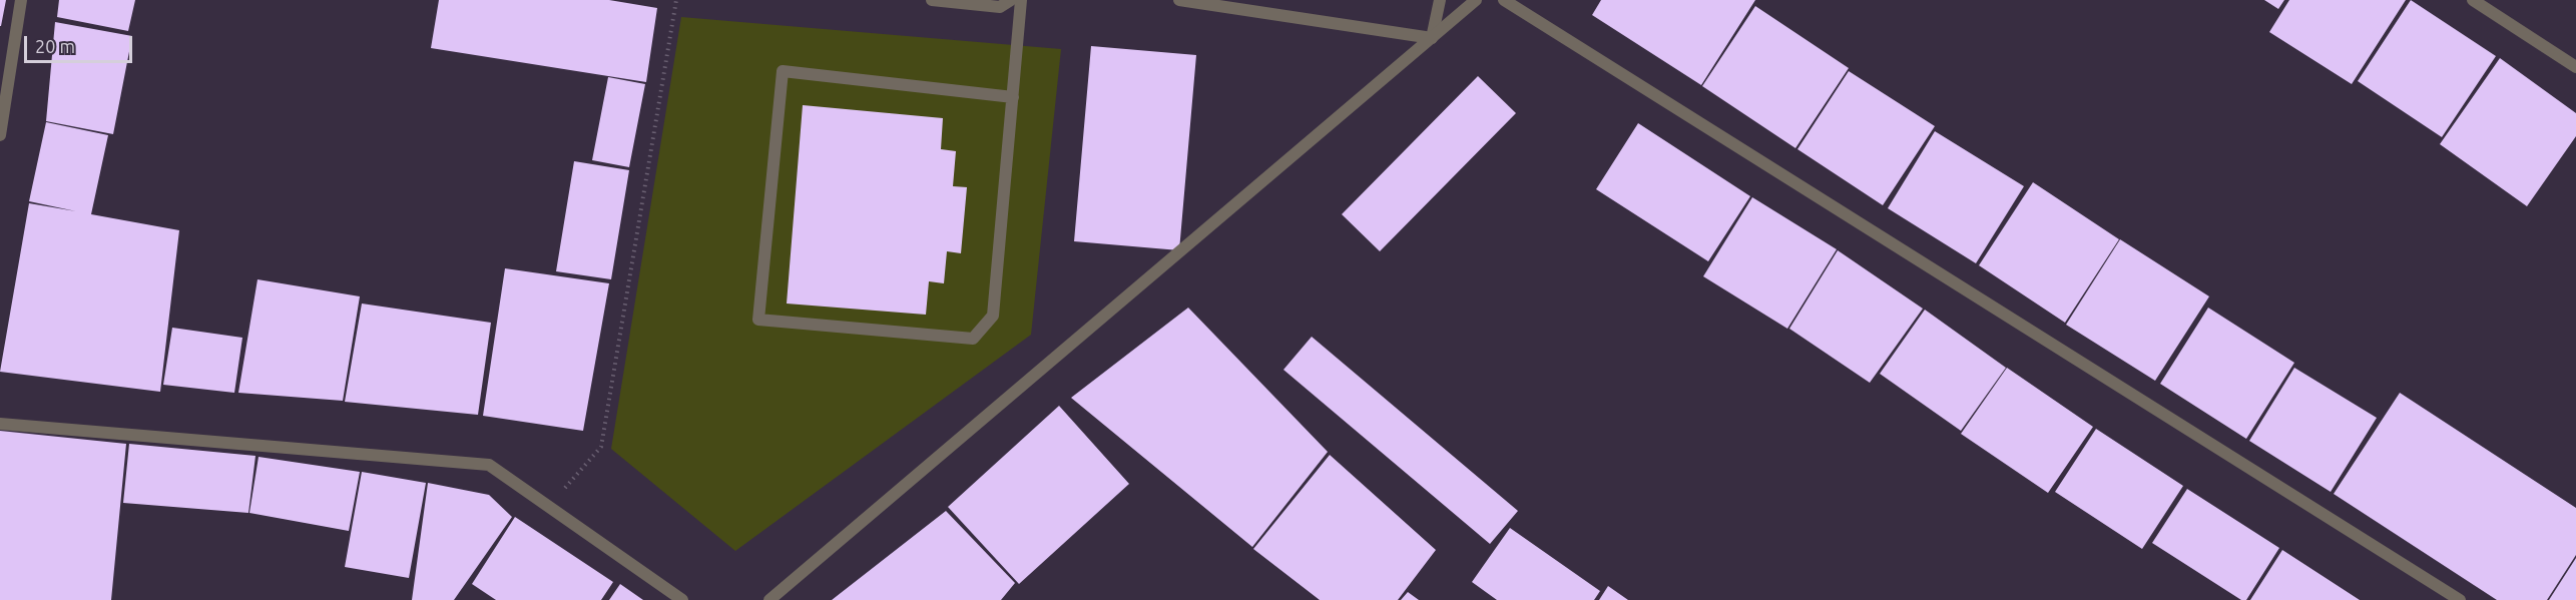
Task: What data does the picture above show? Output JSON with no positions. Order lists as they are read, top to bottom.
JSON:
{
  "scale_bar": "20 m"
}
